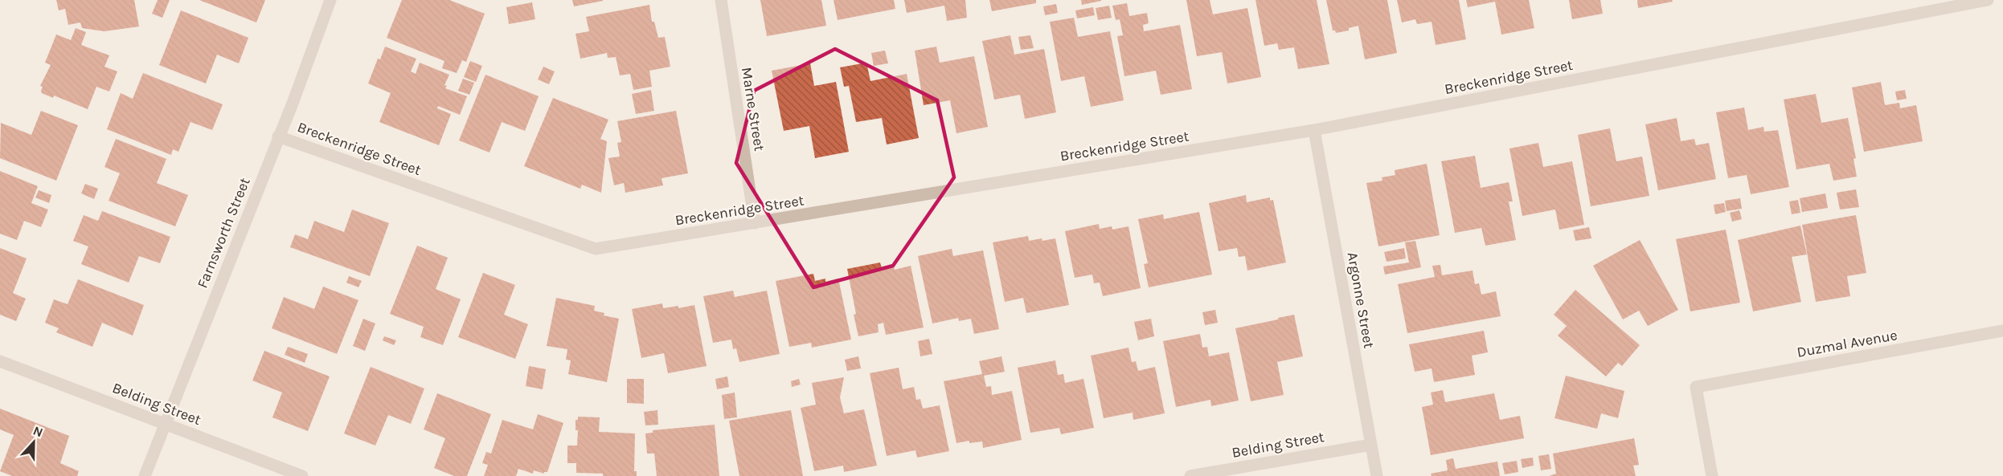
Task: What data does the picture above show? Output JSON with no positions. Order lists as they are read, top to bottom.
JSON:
{
  "streets": {
    "street": [
      "Breckenridge Street",
      "Marne Street",
      "Farnsworth Street",
      "Argonne Street",
      "Duzmal Avenue",
      "Belding Street"
    ]
  },
  "crossings": [
    ["Breckenridge Street", "Marne Street"],
    ["Breckenridge Street", "Farnsworth Street"],
    ["Breckenridge Street", "Argonne Street"],
    ["Farnsworth Street", "Belding Street"],
    ["Argonne Street", "Belding Street"]
  ],
  "north": "top"
}
